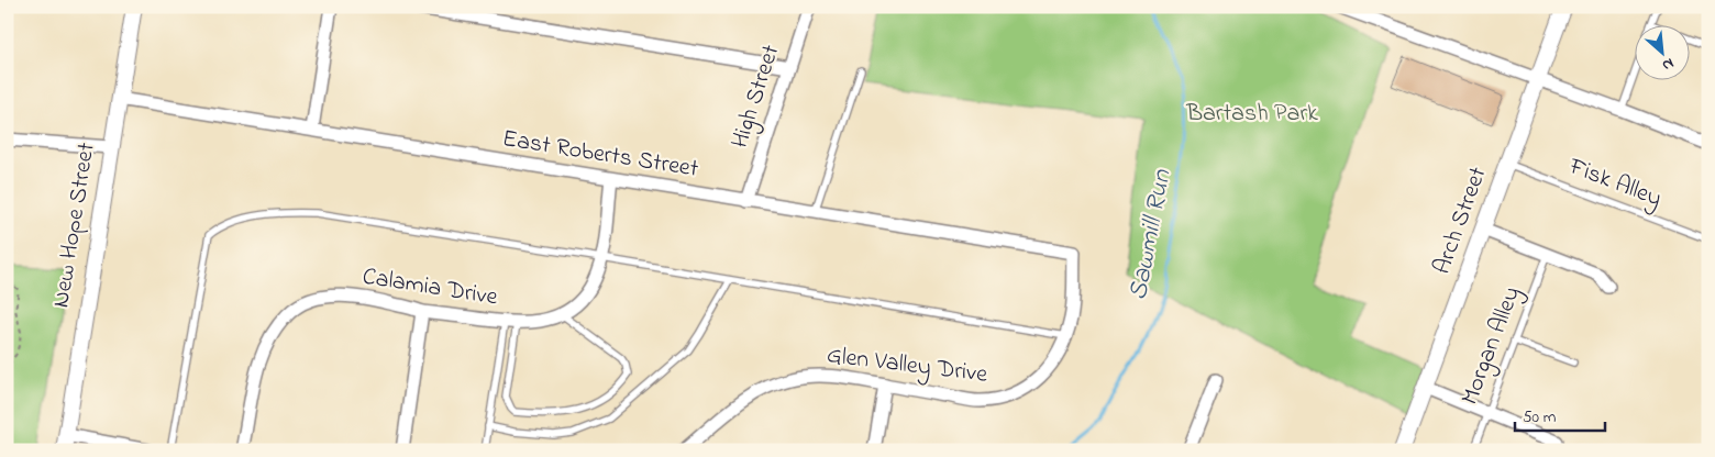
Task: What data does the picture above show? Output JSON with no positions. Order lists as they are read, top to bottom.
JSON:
{
  "streets": {
    "street": [
      "High Street",
      "East Roberts Street",
      "Arch Street",
      "New Hope Street",
      "Calamia Drive",
      "Glen Valley Drive"
    ],
    "lane": ["Fisk Alley", "Morgan Alley"]
  },
  "crossings": [
    ["High Street", "East Roberts Street"],
    ["East Roberts Street", "New Hope Street"],
    ["East Roberts Street", "Calamia Drive"],
    ["East Roberts Street", "Glen Valley Drive"],
    ["Fisk Alley", "Arch Street"]
  ],
  "water": ["Sawmill Run"],
  "parks": ["Bartash Park"],
  "scale_bar": "50 m",
  "north": "bottom right"
}
